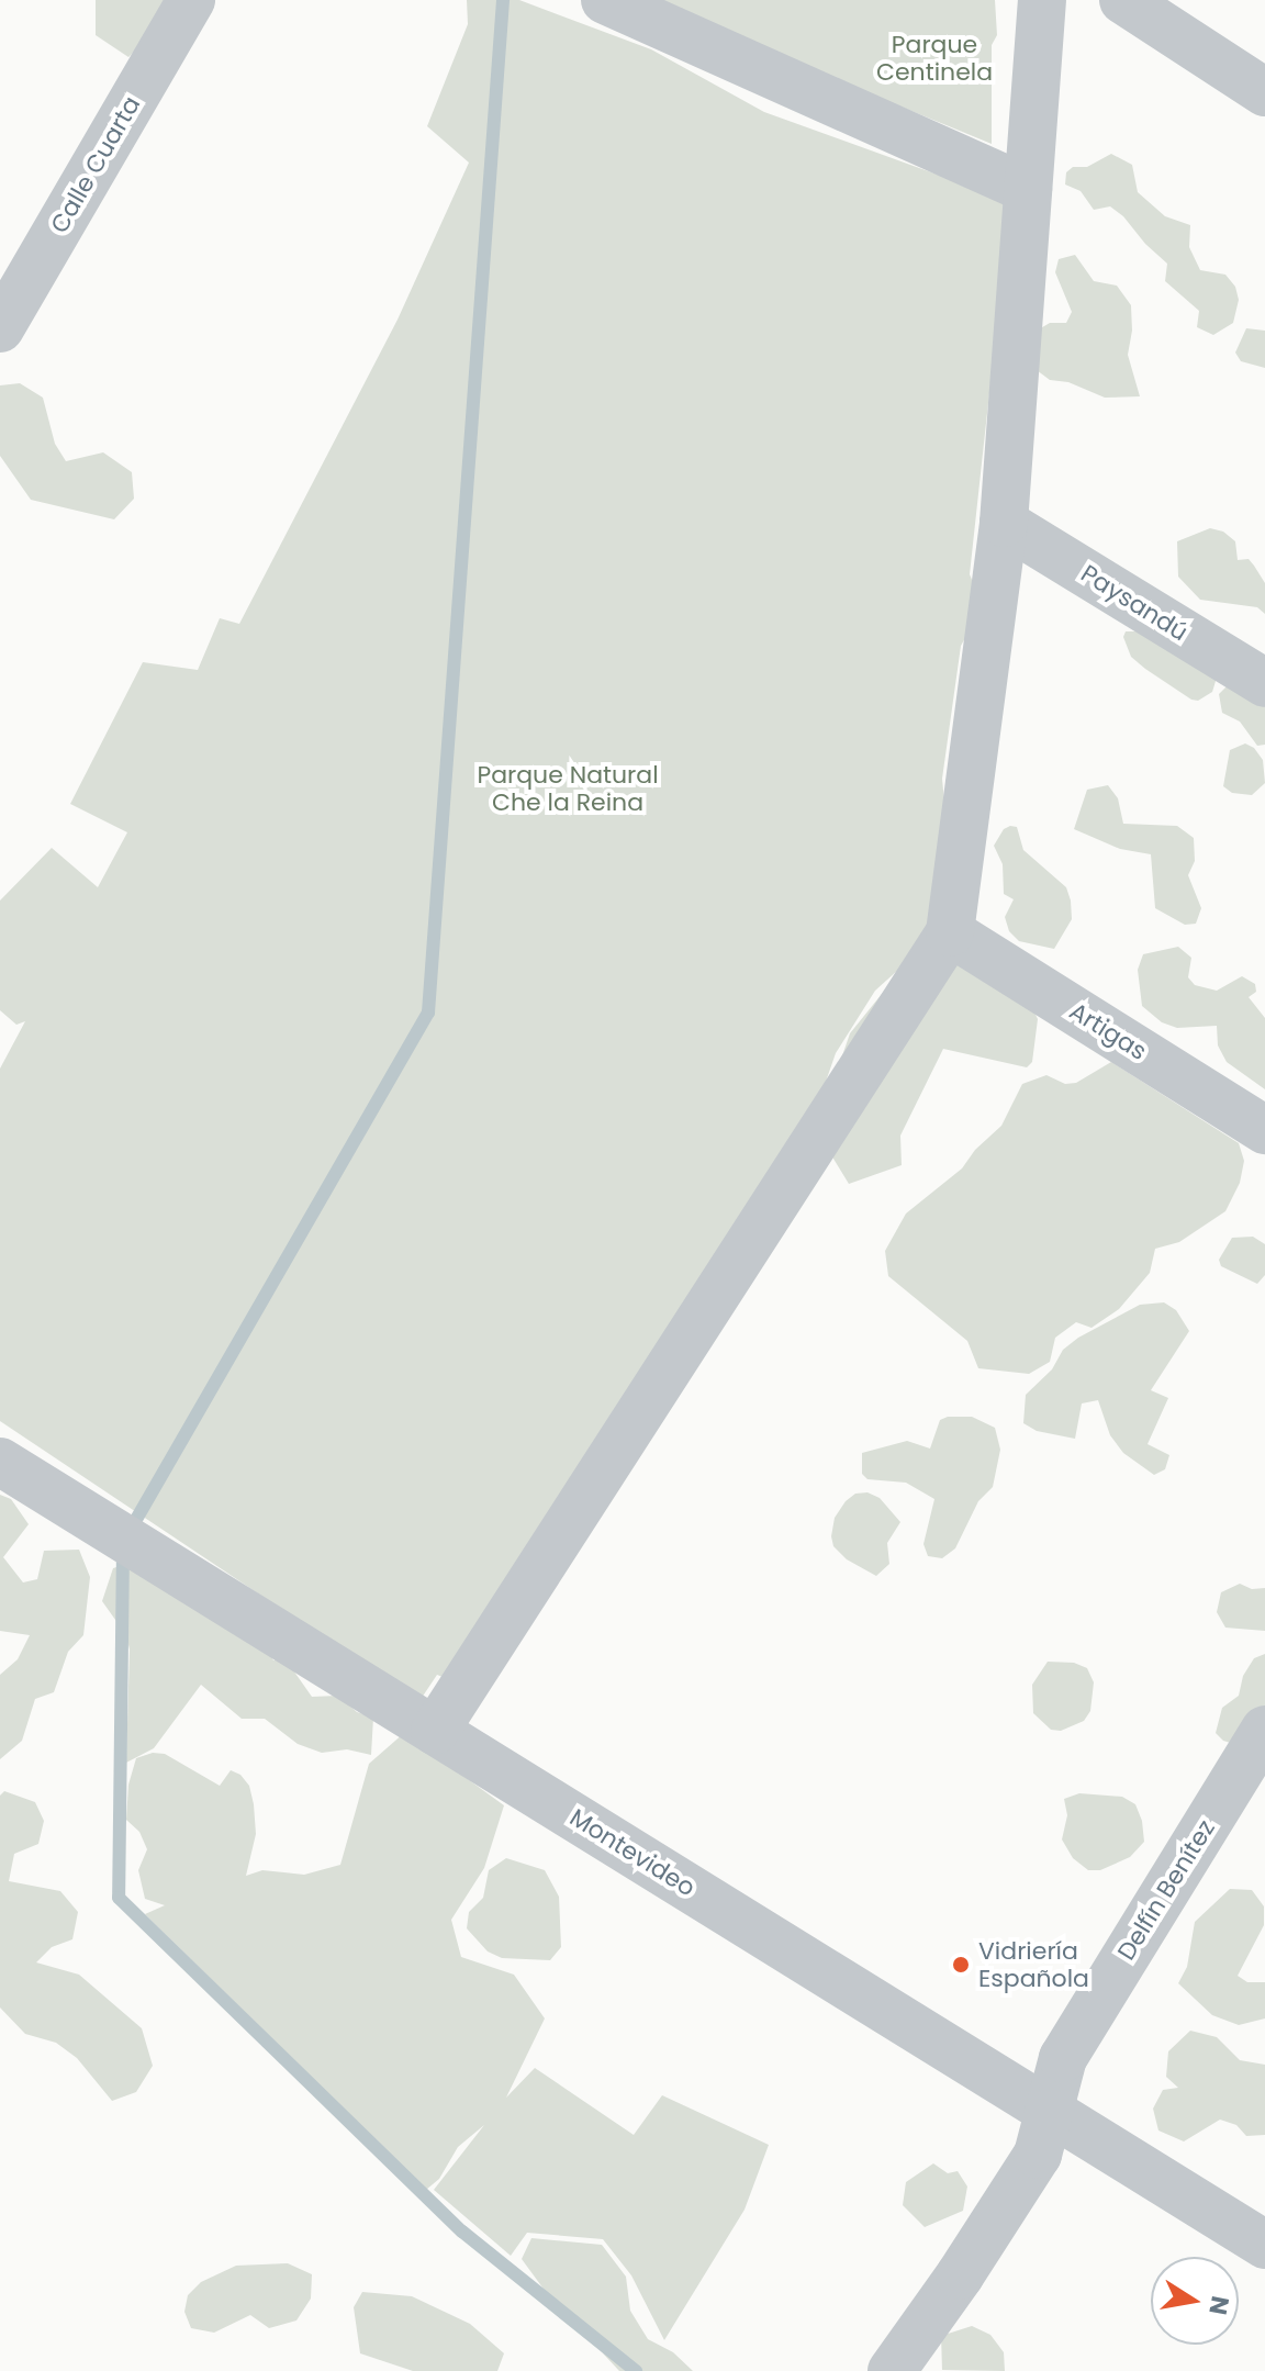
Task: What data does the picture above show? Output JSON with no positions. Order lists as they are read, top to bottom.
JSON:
{
  "streets": {
    "street": [
      "Calle Cuarta",
      "Paysandú",
      "Artigas",
      "Montevideo",
      "Delfín Benítez"
    ]
  },
  "crossings": [
    ["Montevideo", "Delfín Benítez"]
  ],
  "parks": ["Parque Centinela", "Parque Natural Che la Reina"],
  "places": ["Vidriería Española"],
  "north": "right"
}
